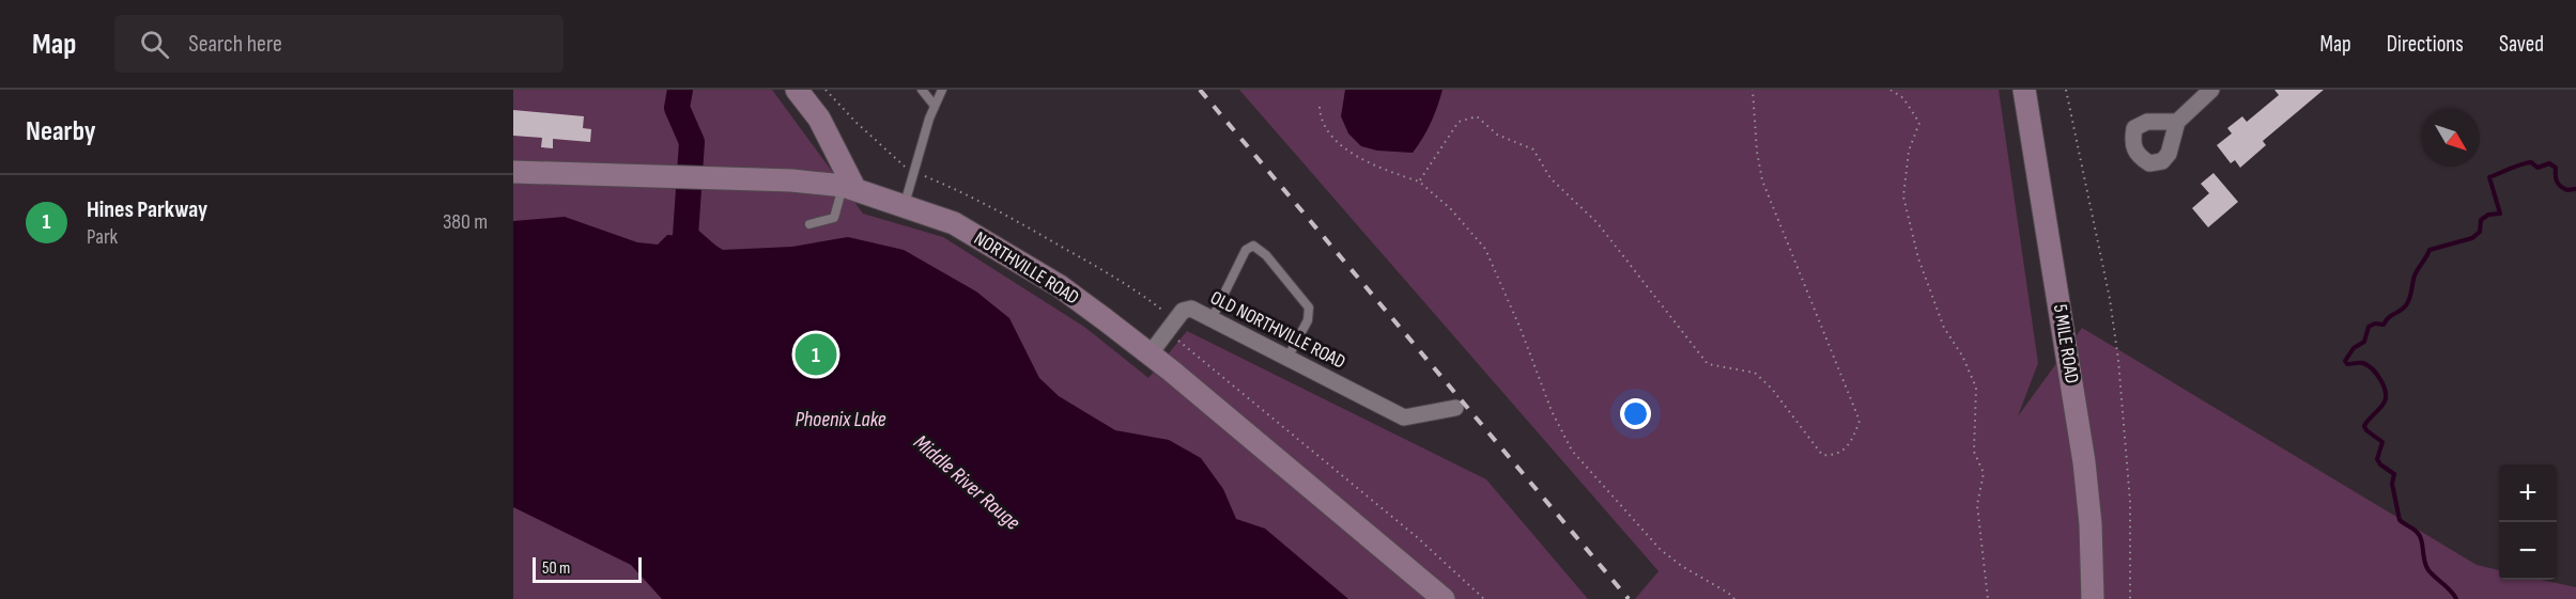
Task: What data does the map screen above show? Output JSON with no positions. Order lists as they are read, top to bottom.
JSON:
{
  "streets": {
    "street": ["NORTHVILLE ROAD", "OLD NORTHVILLE ROAD", "5 MILE ROAD"]
  },
  "crossings": [
    ["NORTHVILLE ROAD", "OLD NORTHVILLE ROAD"]
  ],
  "water": ["Phoenix Lake", "Middle River Rouge"],
  "scale_bar": "50 m",
  "north": "bottom right",
  "page": {
    "header": "Map",
    "search": "Search here",
    "nav": ["Map", "Directions", "Saved"],
    "heading": "Nearby",
    "list": [
      {
        "mark": "1",
        "name": "Hines Parkway",
        "note": "Park",
        "value": "380 m"
      }
    ],
    "pins": "1",
    "map_buttons": ["+", "−"],
    "scale": "50 m"
  }
}
